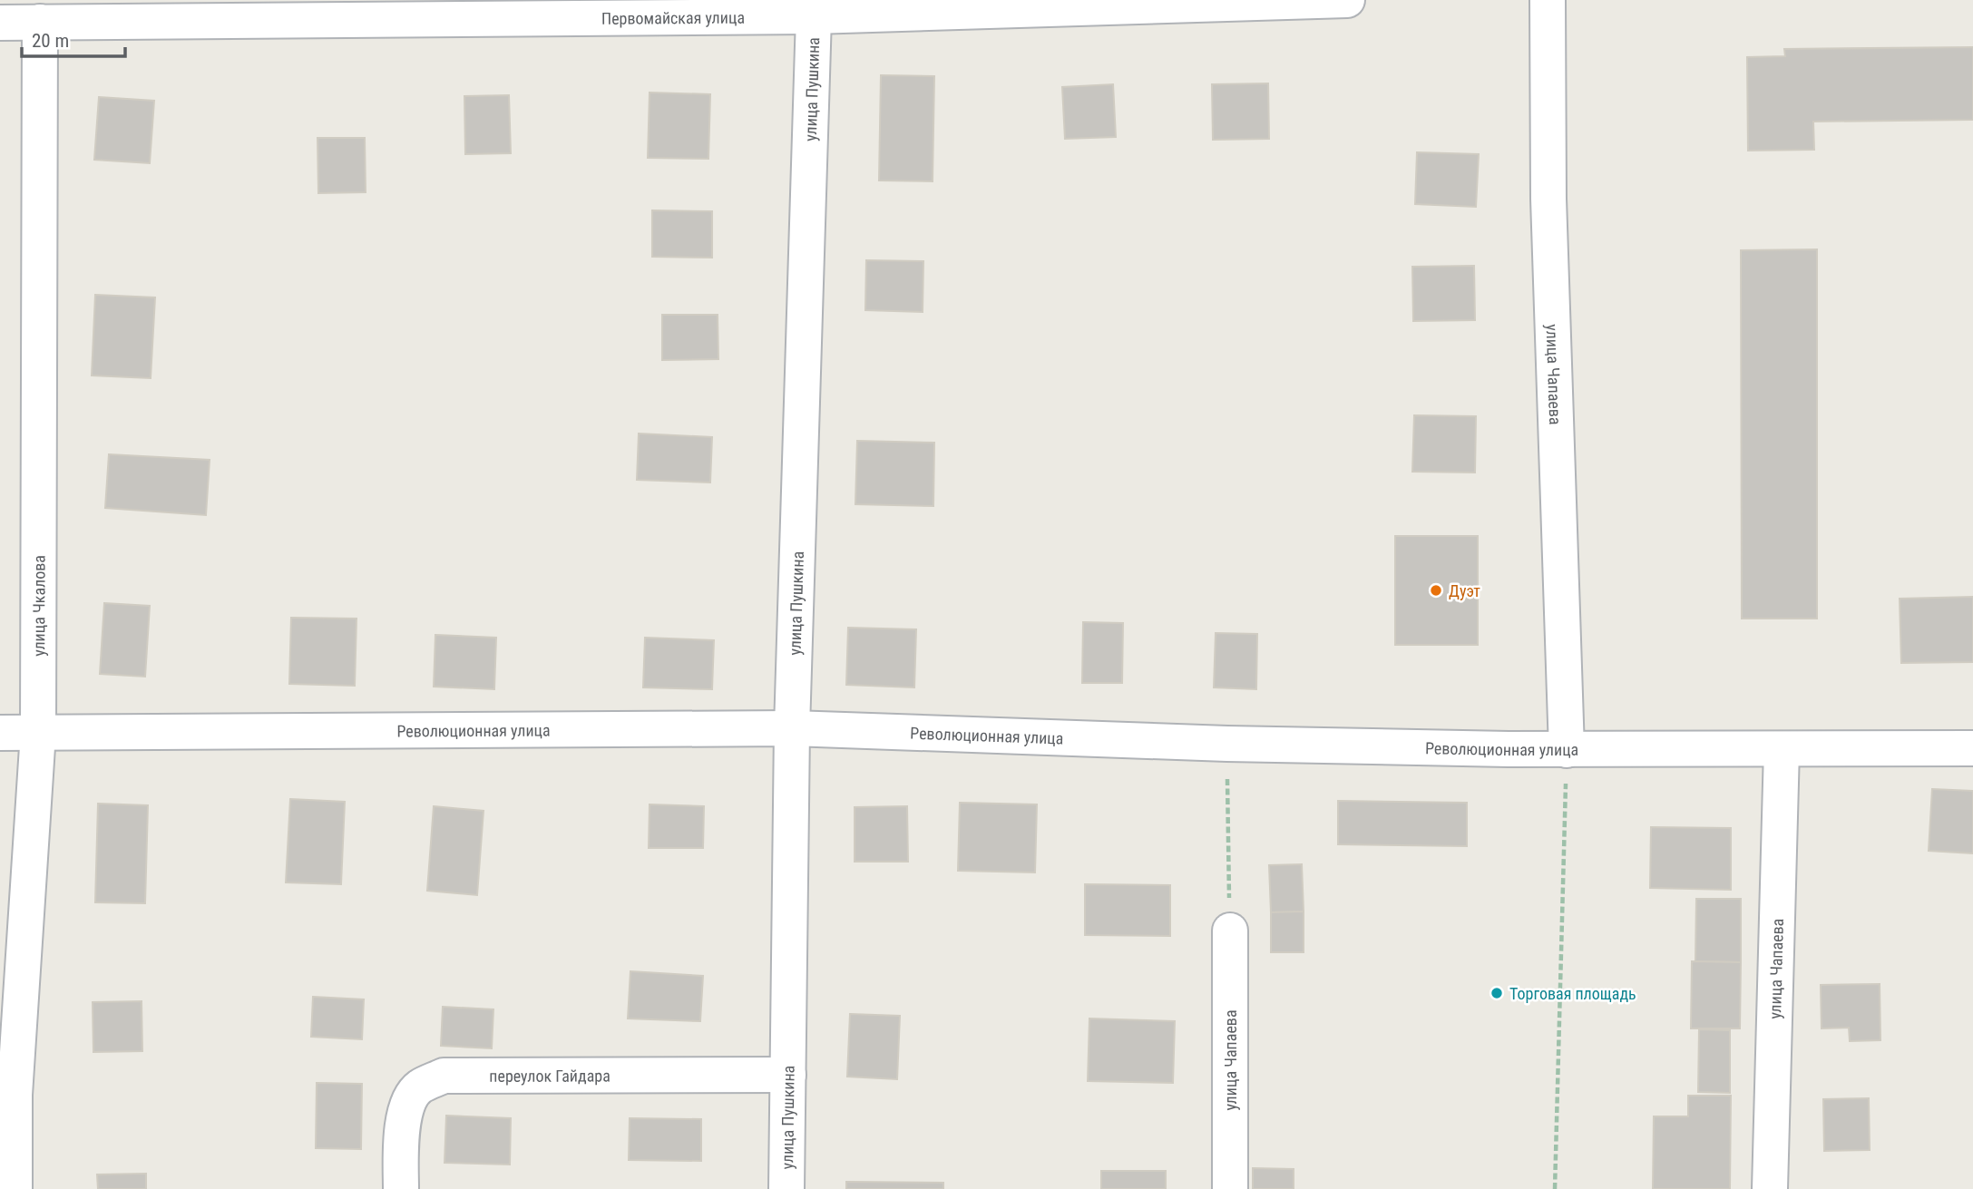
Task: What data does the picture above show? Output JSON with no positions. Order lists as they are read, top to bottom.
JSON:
{
  "streets": {
    "street": [
      "Первомайская улица",
      "улица Пушкина",
      "улица Чапаева",
      "улица Чкалова",
      "Революционная улица",
      "переулок Гайдара"
    ]
  },
  "crossings": [
    ["Первомайская улица", "улица Пушкина"],
    ["Первомайская улица", "улица Чкалова"],
    ["улица Пушкина", "Революционная улица"],
    ["улица Пушкина", "переулок Гайдара"],
    ["улица Чапаева", "Революционная улица"],
    ["улица Чкалова", "Революционная улица"]
  ],
  "places": ["Дуэт", "Торговая площадь"],
  "scale_bar": "20 m"
}
